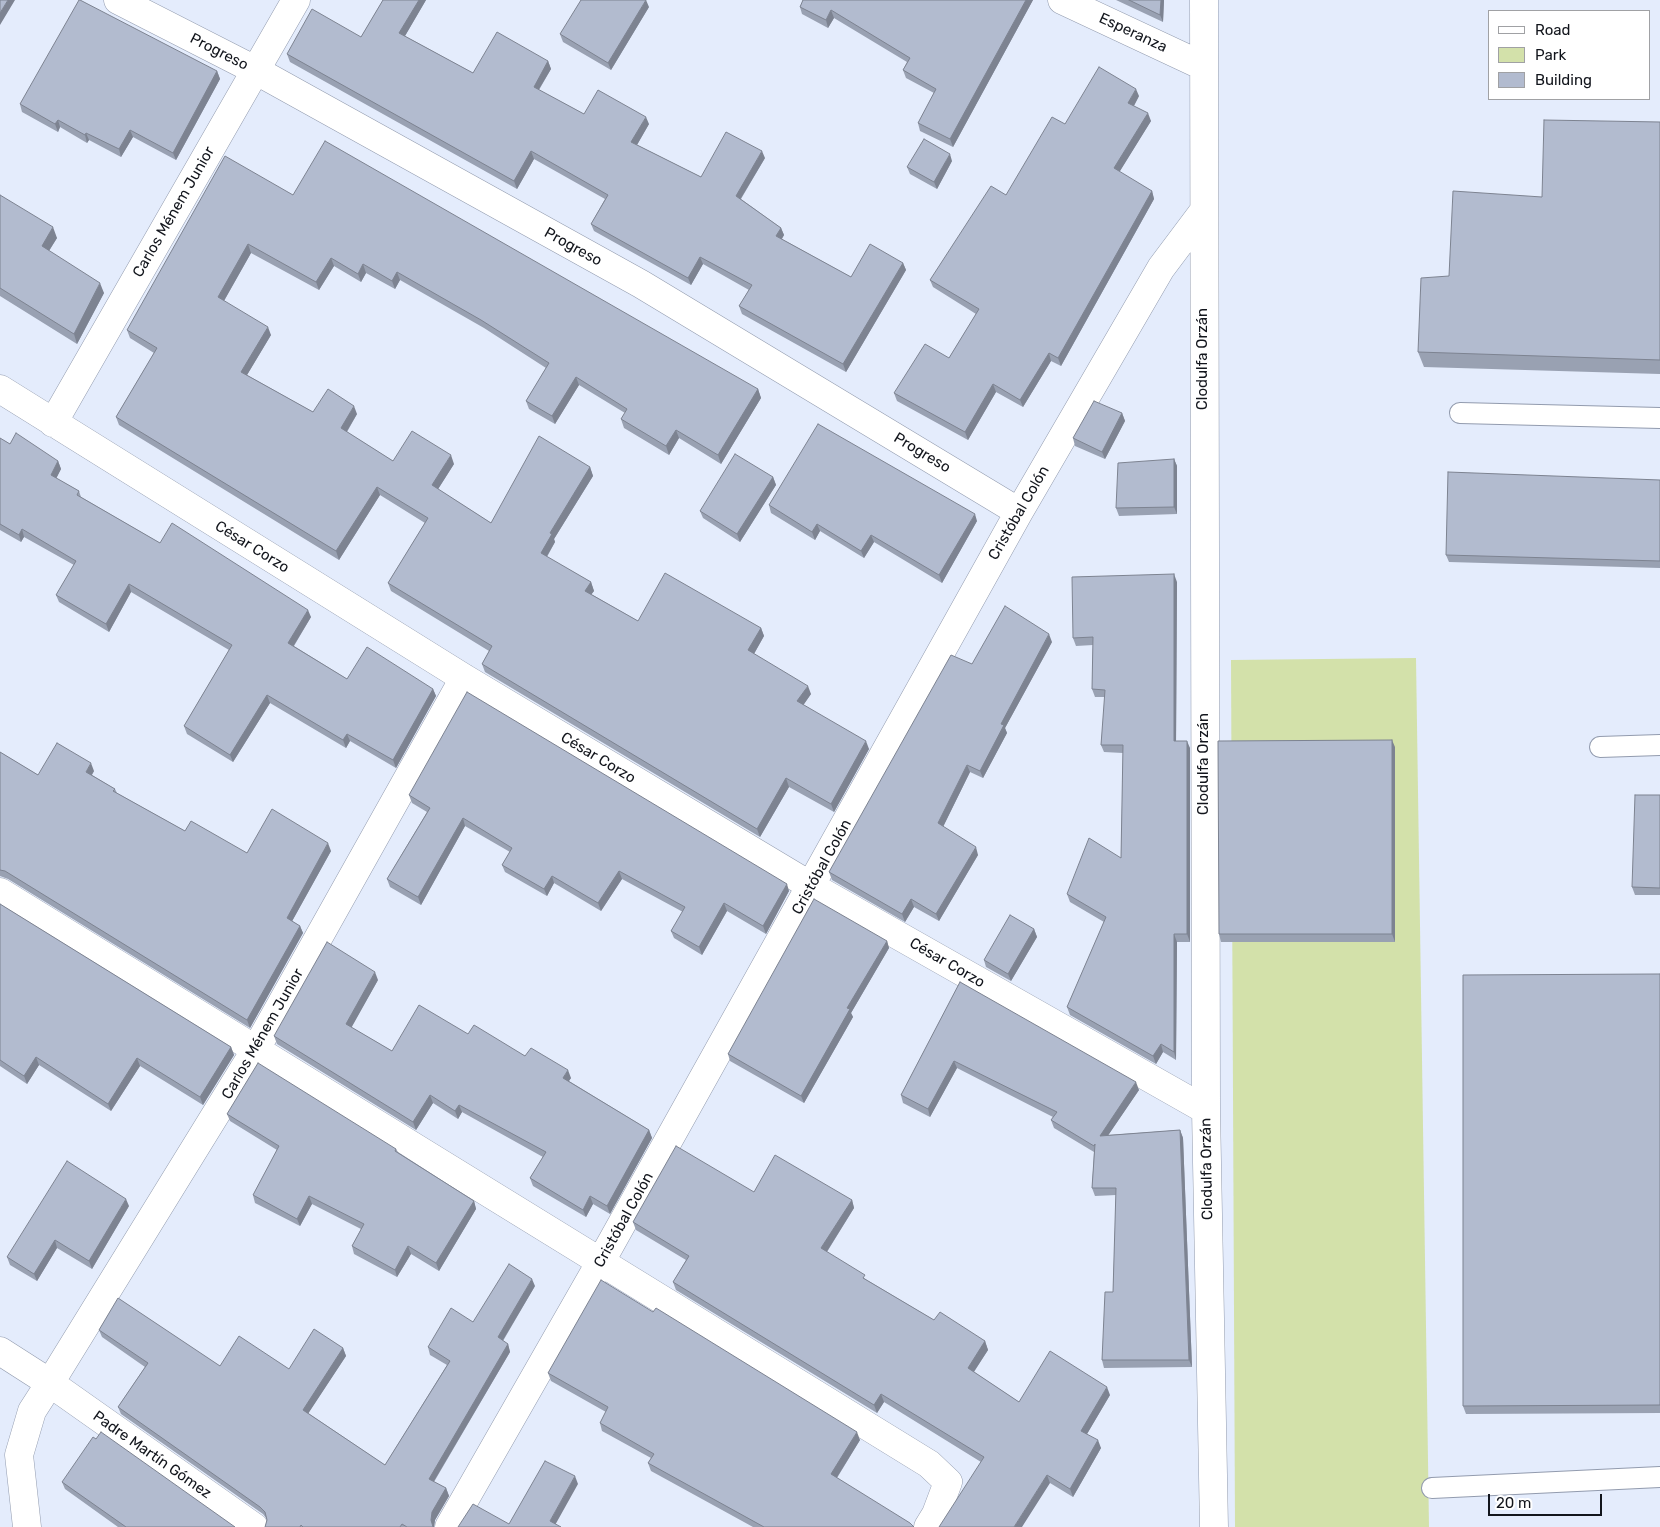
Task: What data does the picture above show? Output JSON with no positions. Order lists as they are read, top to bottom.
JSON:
{
  "streets": {
    "street": [
      "Esperanza",
      "Progreso",
      "Carlos Ménem Junior",
      "Clodulfa Orzán",
      "Cristóbal Colón",
      "César Corzo",
      "Padre Martín Gómez"
    ]
  },
  "crossings": [
    ["Esperanza", "Clodulfa Orzán"],
    ["Progreso", "Carlos Ménem Junior"],
    ["Progreso", "Cristóbal Colón"],
    ["Carlos Ménem Junior", "César Corzo"],
    ["Carlos Ménem Junior", "Padre Martín Gómez"],
    ["Clodulfa Orzán", "Cristóbal Colón"],
    ["Clodulfa Orzán", "César Corzo"],
    ["Cristóbal Colón", "César Corzo"]
  ],
  "legend": ["Road", "Park", "Building"],
  "scale_bar": "20 m"
}
